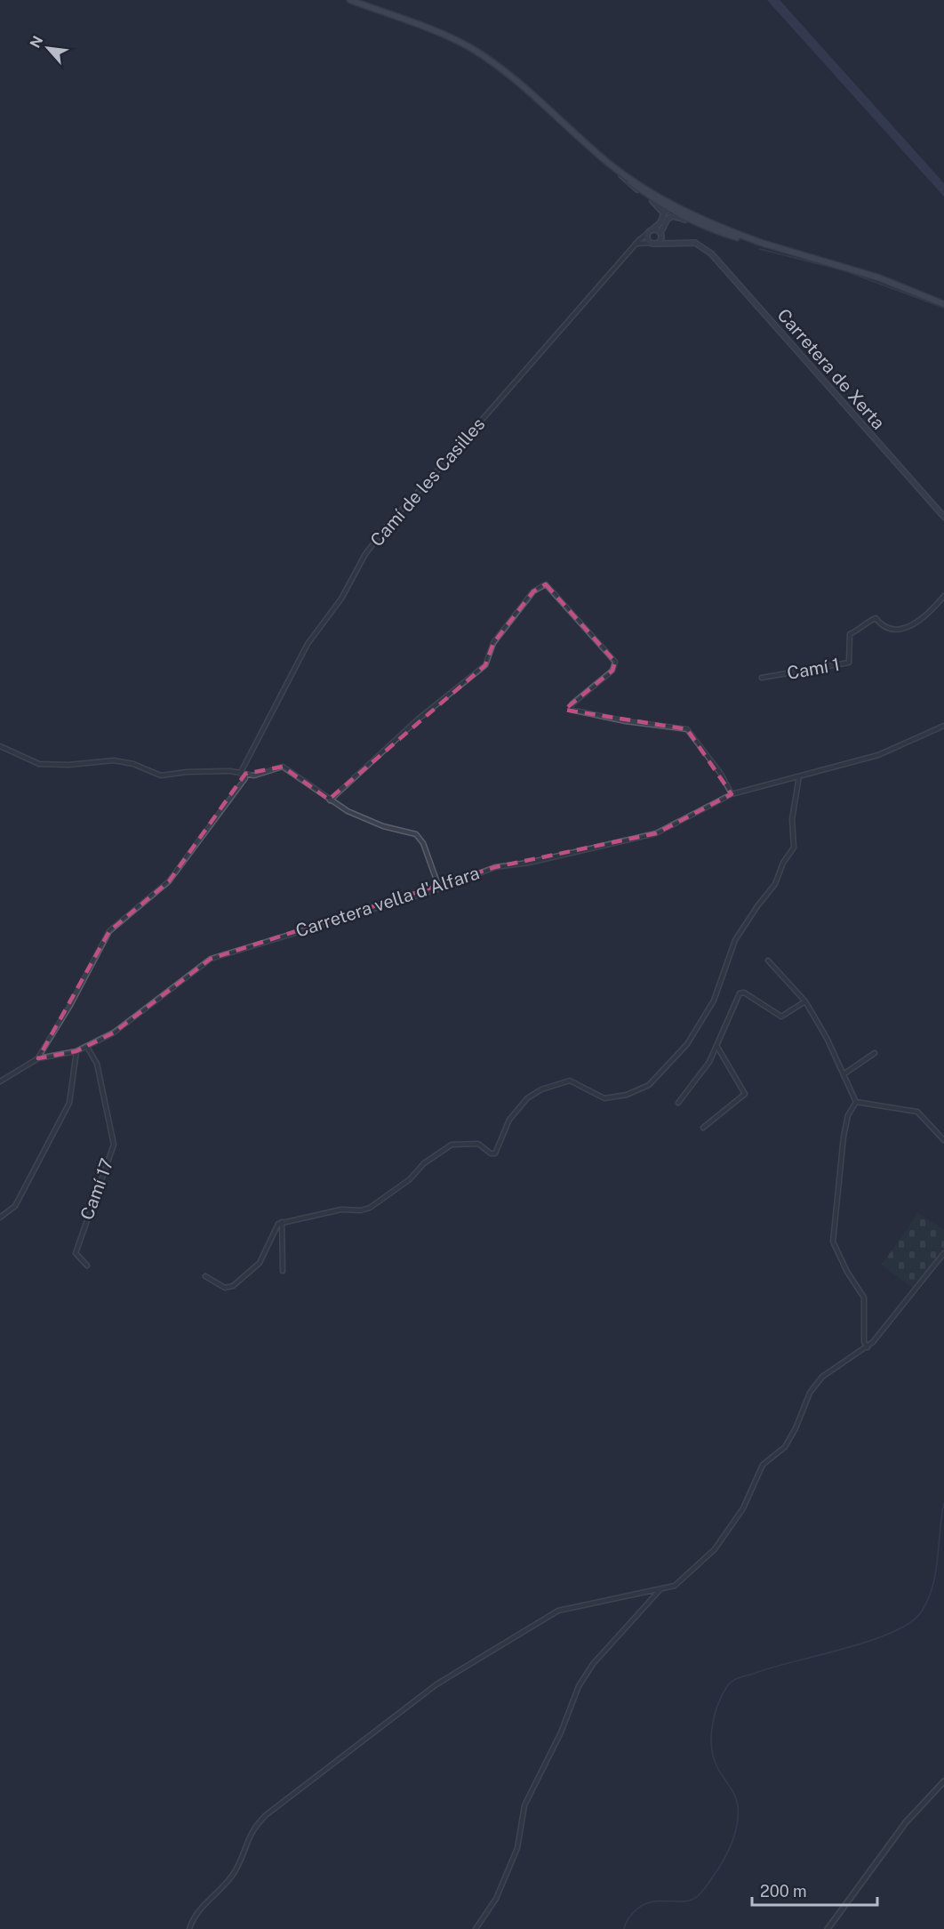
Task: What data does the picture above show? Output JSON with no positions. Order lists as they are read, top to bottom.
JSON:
{
  "streets": {
    "main road": ["Carretera de Xerta"],
    "street": [
      "Camí de les Casilles",
      "Camí 1",
      "Carretera vella d'Alfara",
      "Camí 17"
    ]
  },
  "crossings": [
    ["Camí de les Casilles", "Carretera vella d'Alfara"],
    ["Carretera vella d'Alfara", "Camí 17"]
  ],
  "scale_bar": "200 m",
  "north": "top left"
}
